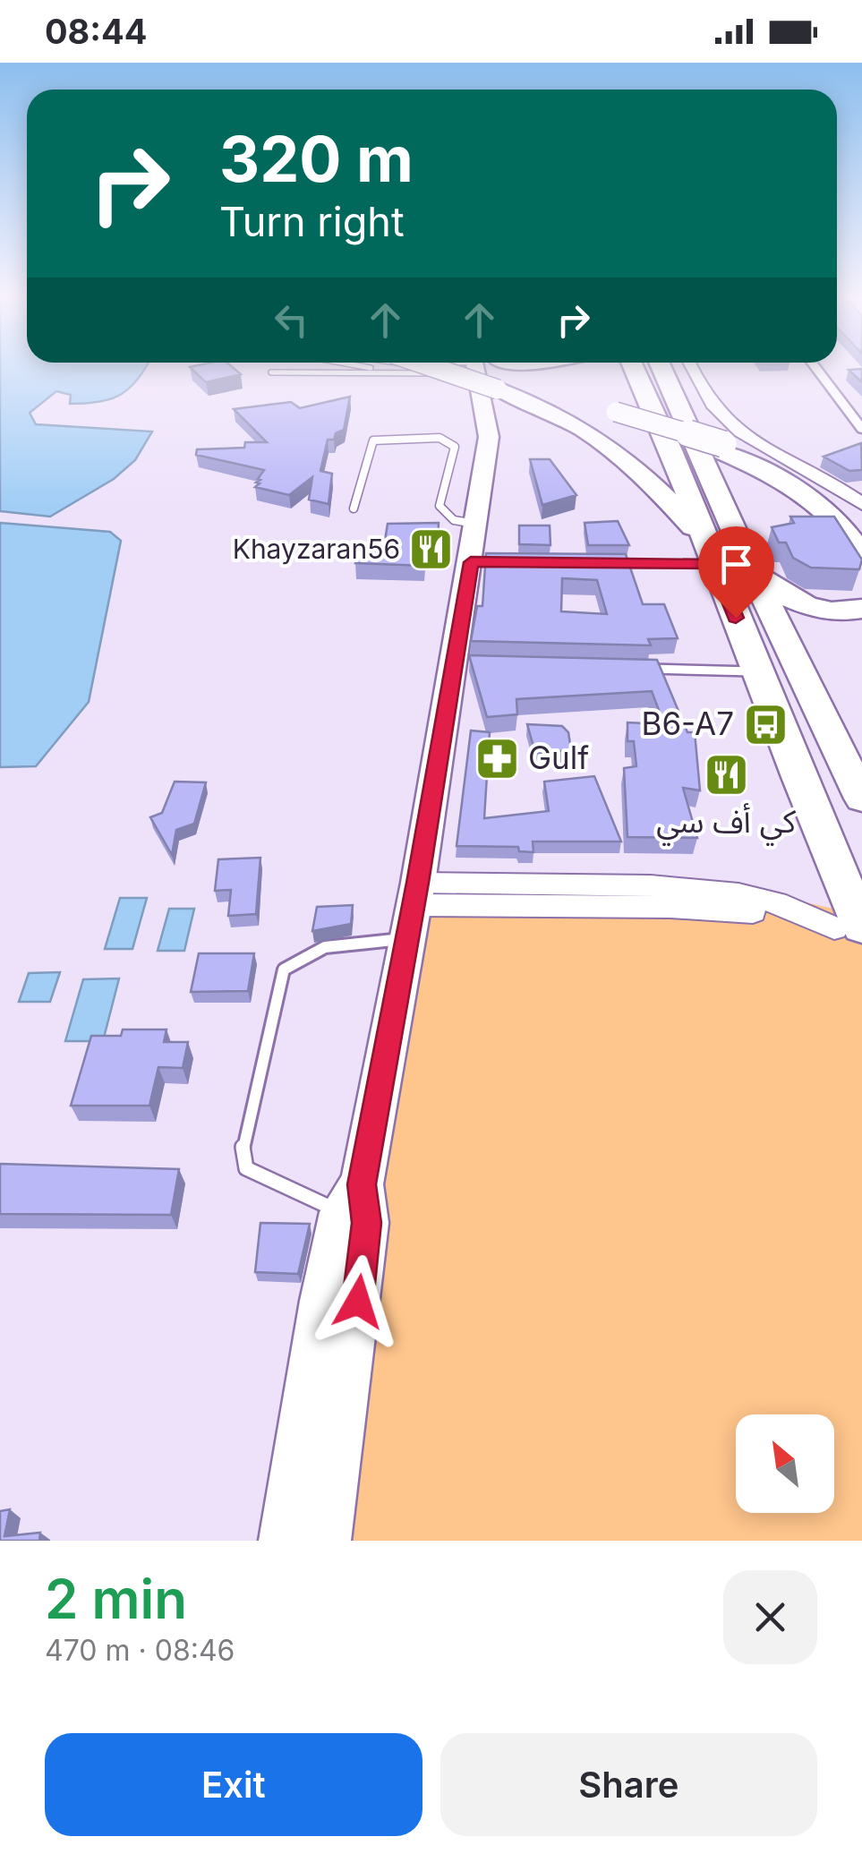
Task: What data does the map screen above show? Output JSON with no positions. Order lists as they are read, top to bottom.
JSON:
{
  "places": {
    "restaurant": ["Khayzaran56", "كي أف سي"],
    "bus stop": ["B6-A7"],
    "pharmacy": ["Gulf"]
  },
  "north": "top left",
  "page": {
    "status": "08:44",
    "turn": ["320 m", "Turn right"],
    "heading": ["2 min", "470 m · 08:46"],
    "buttons": ["Exit", "Share"]
  }
}
